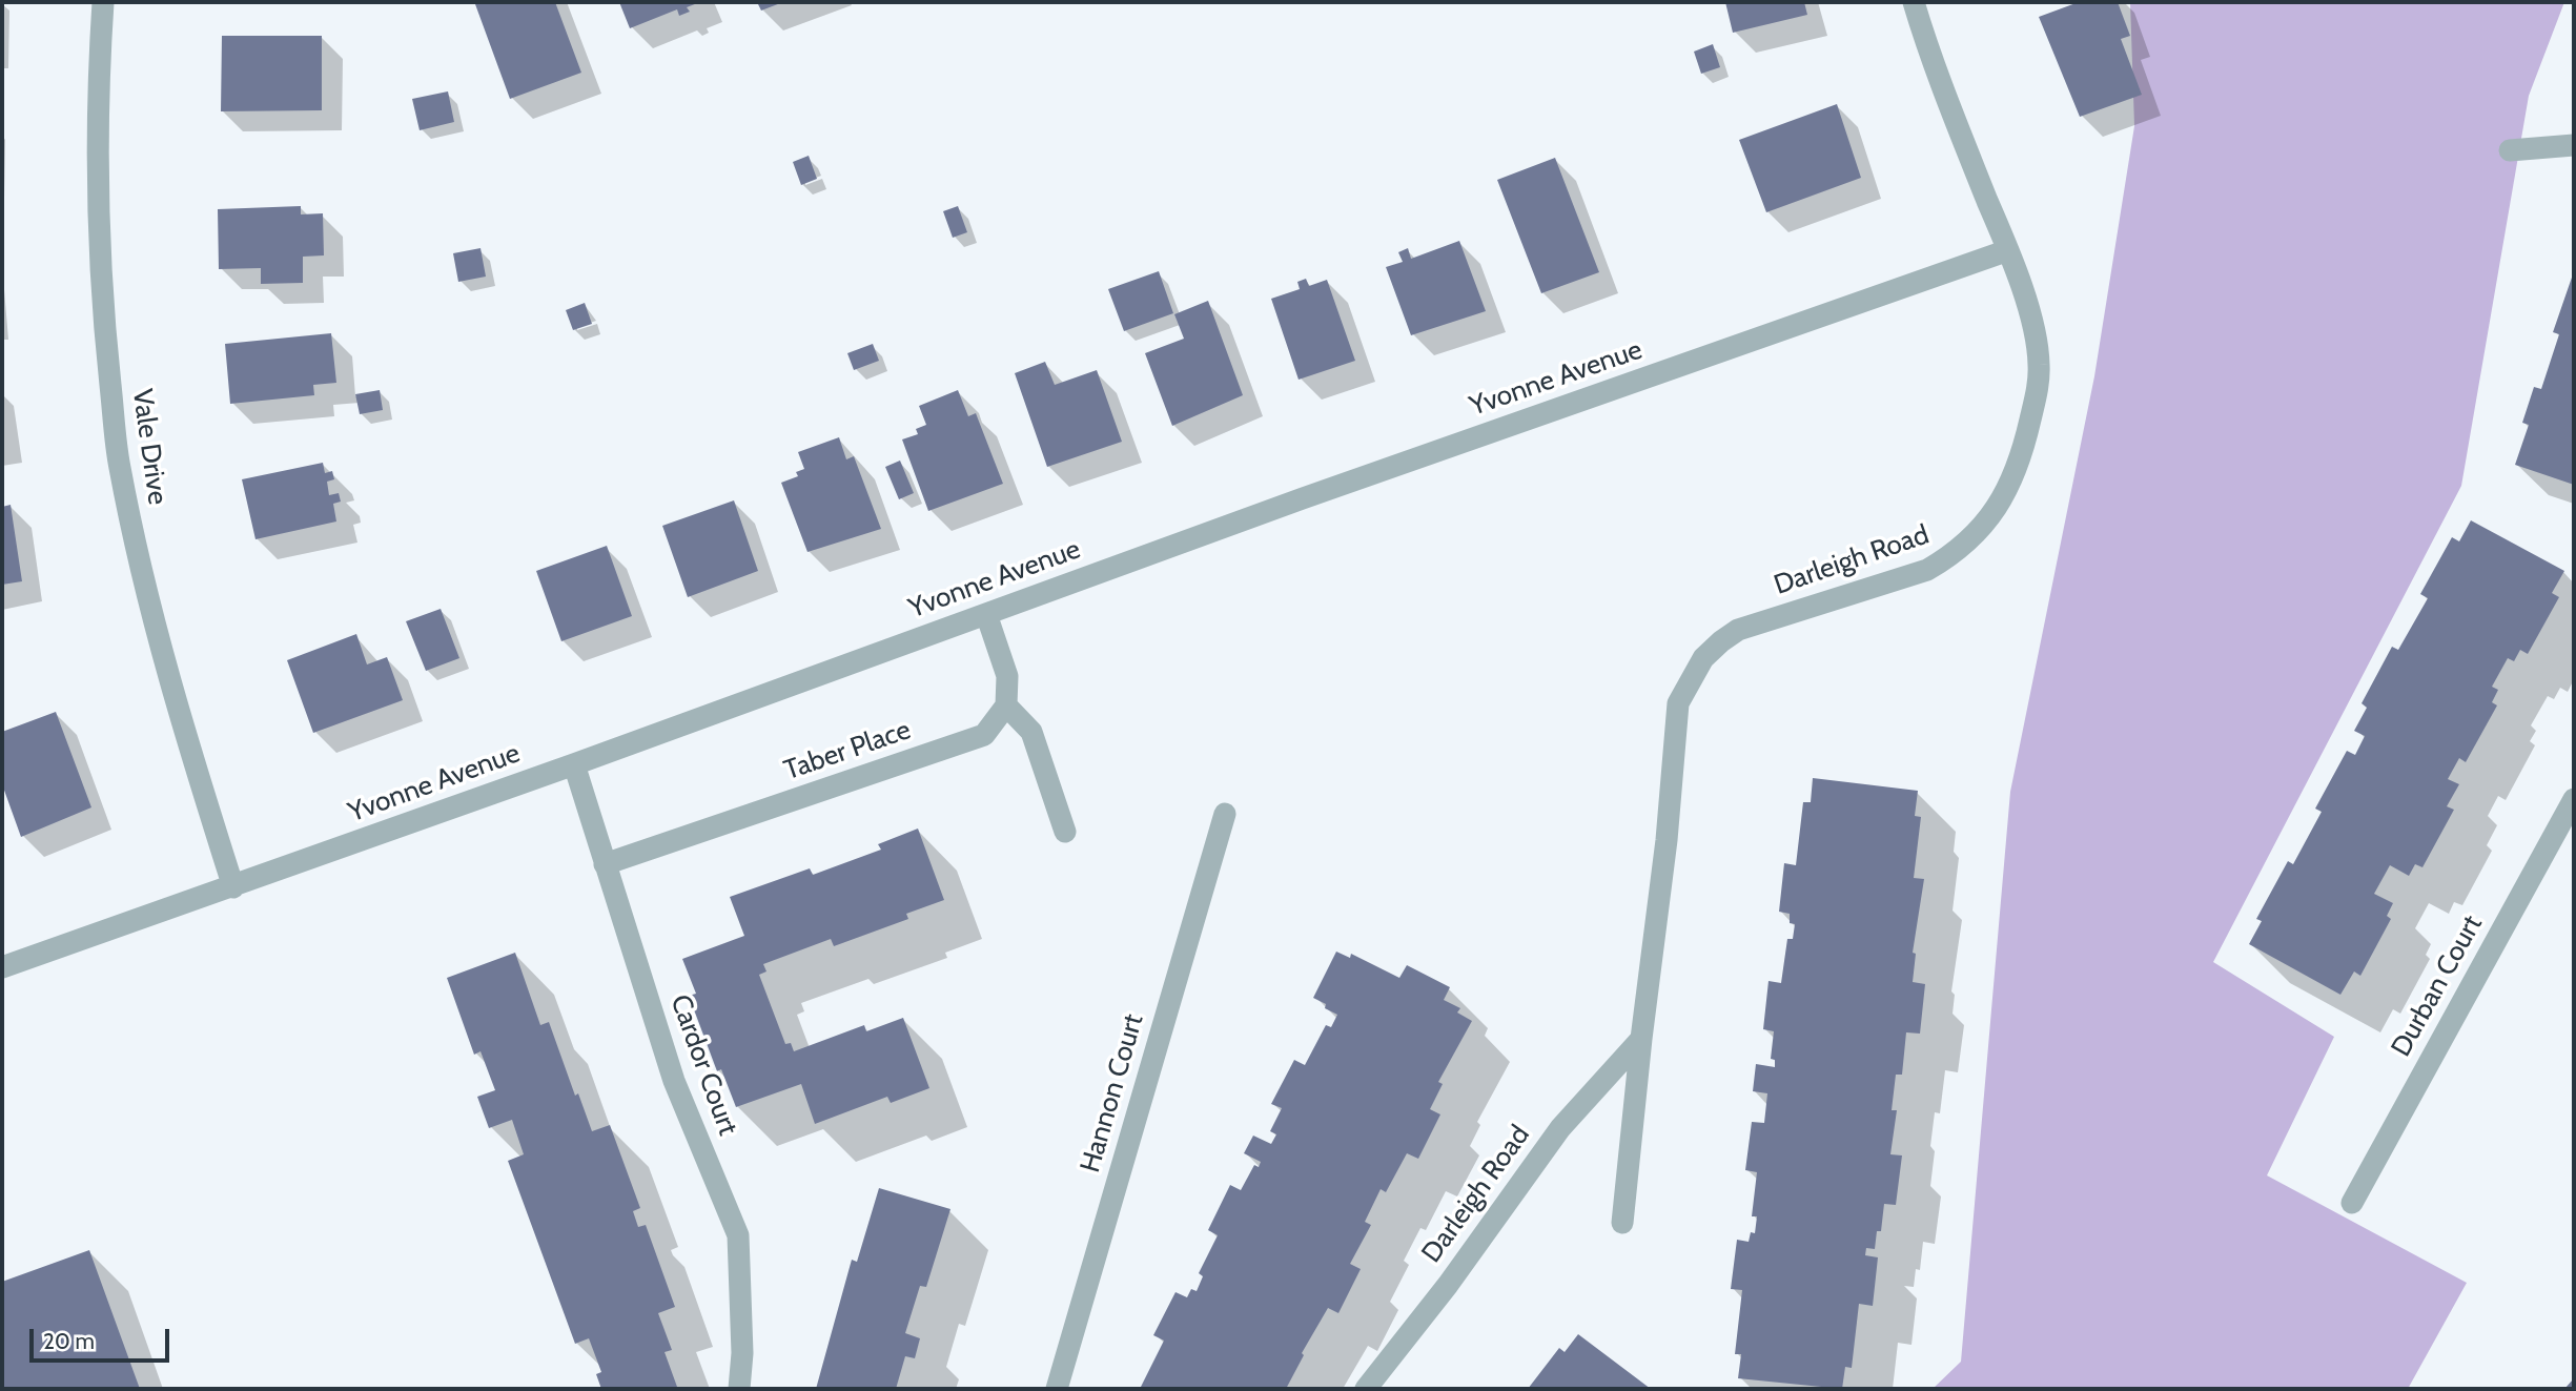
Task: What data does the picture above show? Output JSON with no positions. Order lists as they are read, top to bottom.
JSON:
{
  "streets": {
    "street": [
      "Yvonne Avenue",
      "Vale Drive",
      "Darleigh Road",
      "Taber Place",
      "Durban Court",
      "Cardor Court",
      "Hannon Court"
    ]
  },
  "crossings": [
    ["Yvonne Avenue", "Vale Drive"],
    ["Yvonne Avenue", "Darleigh Road"],
    ["Yvonne Avenue", "Cardor Court"],
    ["Taber Place", "Cardor Court"]
  ],
  "scale_bar": "20 m"
}
